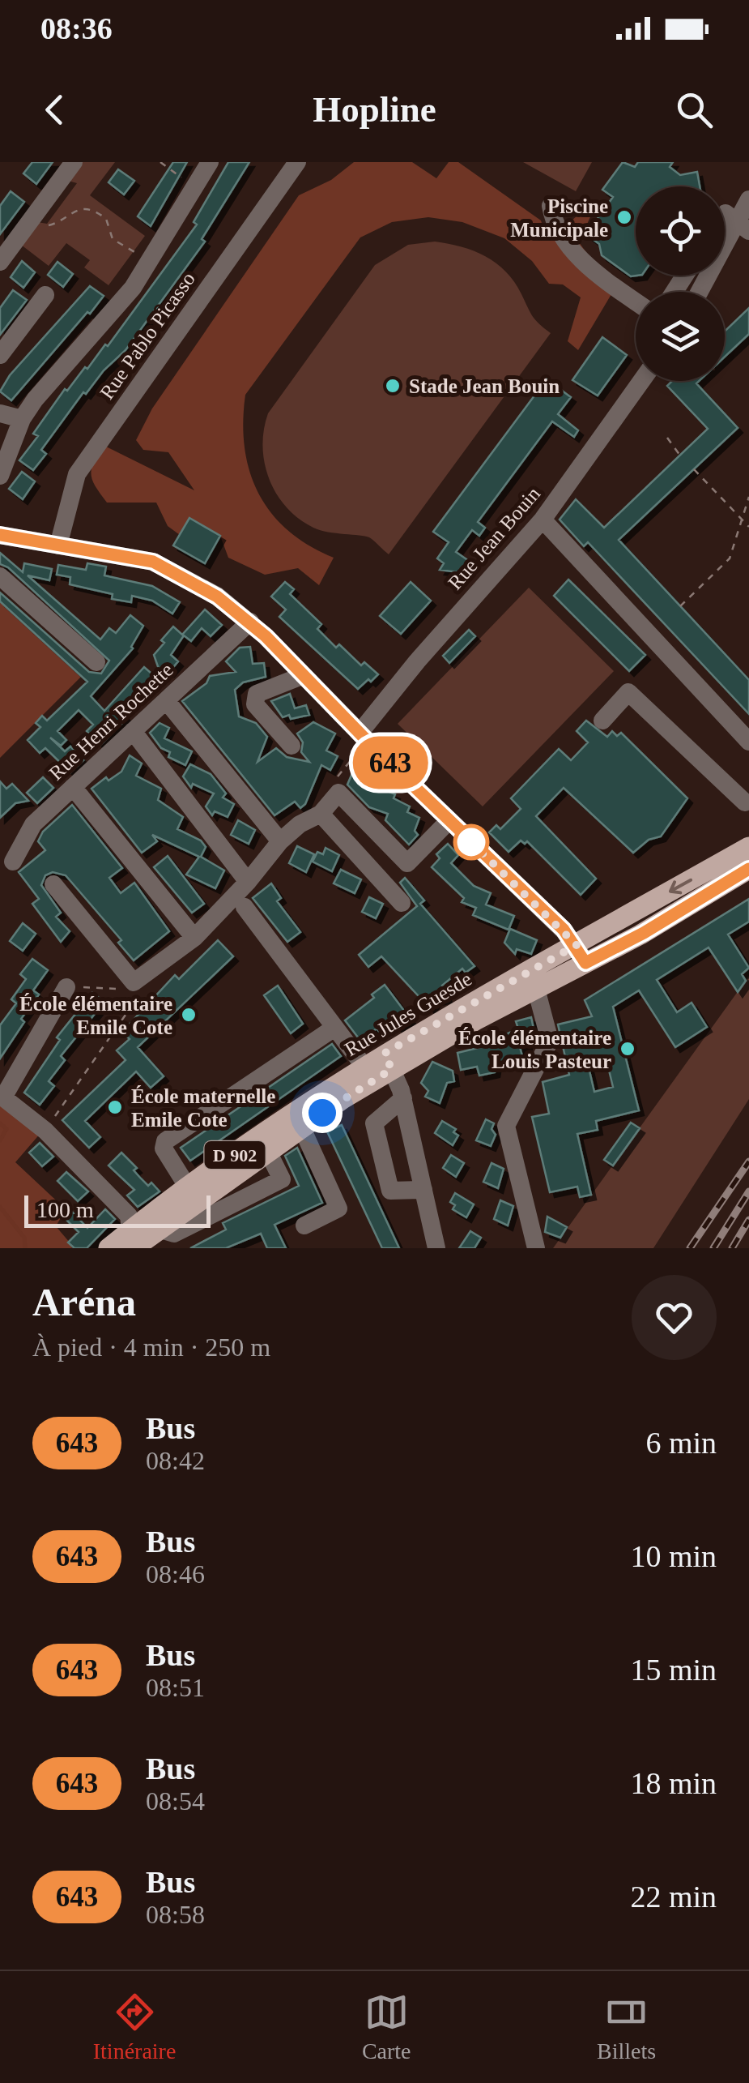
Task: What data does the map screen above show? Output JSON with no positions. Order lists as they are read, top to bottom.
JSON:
{
  "streets": {
    "main road": ["Rue Jules Guesde", "D 902"],
    "street": ["Rue Pablo Picasso", "Rue Jean Bouin", "Rue Henri Rochette"]
  },
  "places": [
    "Piscine Municipale",
    "Stade Jean Bouin",
    "École élémentaire Emile Cote",
    "École élémentaire Louis Pasteur",
    "École maternelle Emile Cote"
  ],
  "lines": ["bus line 643"],
  "scale_bar": "100 m",
  "page": {
    "status": "08:36",
    "header": "Hopline",
    "on_map": "643",
    "scale": "100 m",
    "heading": ["Aréna", "À pied · 4 min · 250 m"],
    "list": [
      {
        "mark": "643",
        "name": "Bus",
        "note": "08:42",
        "value": "6 min"
      },
      {
        "mark": "643",
        "name": "Bus",
        "note": "08:46",
        "value": "10 min"
      },
      {
        "mark": "643",
        "name": "Bus",
        "note": "08:51",
        "value": "15 min"
      },
      {
        "mark": "643",
        "name": "Bus",
        "note": "08:54",
        "value": "18 min"
      },
      {
        "mark": "643",
        "name": "Bus",
        "note": "08:58",
        "value": "22 min"
      }
    ],
    "tabs": ["Itinéraire", "Carte", "Billets"]
  }
}
